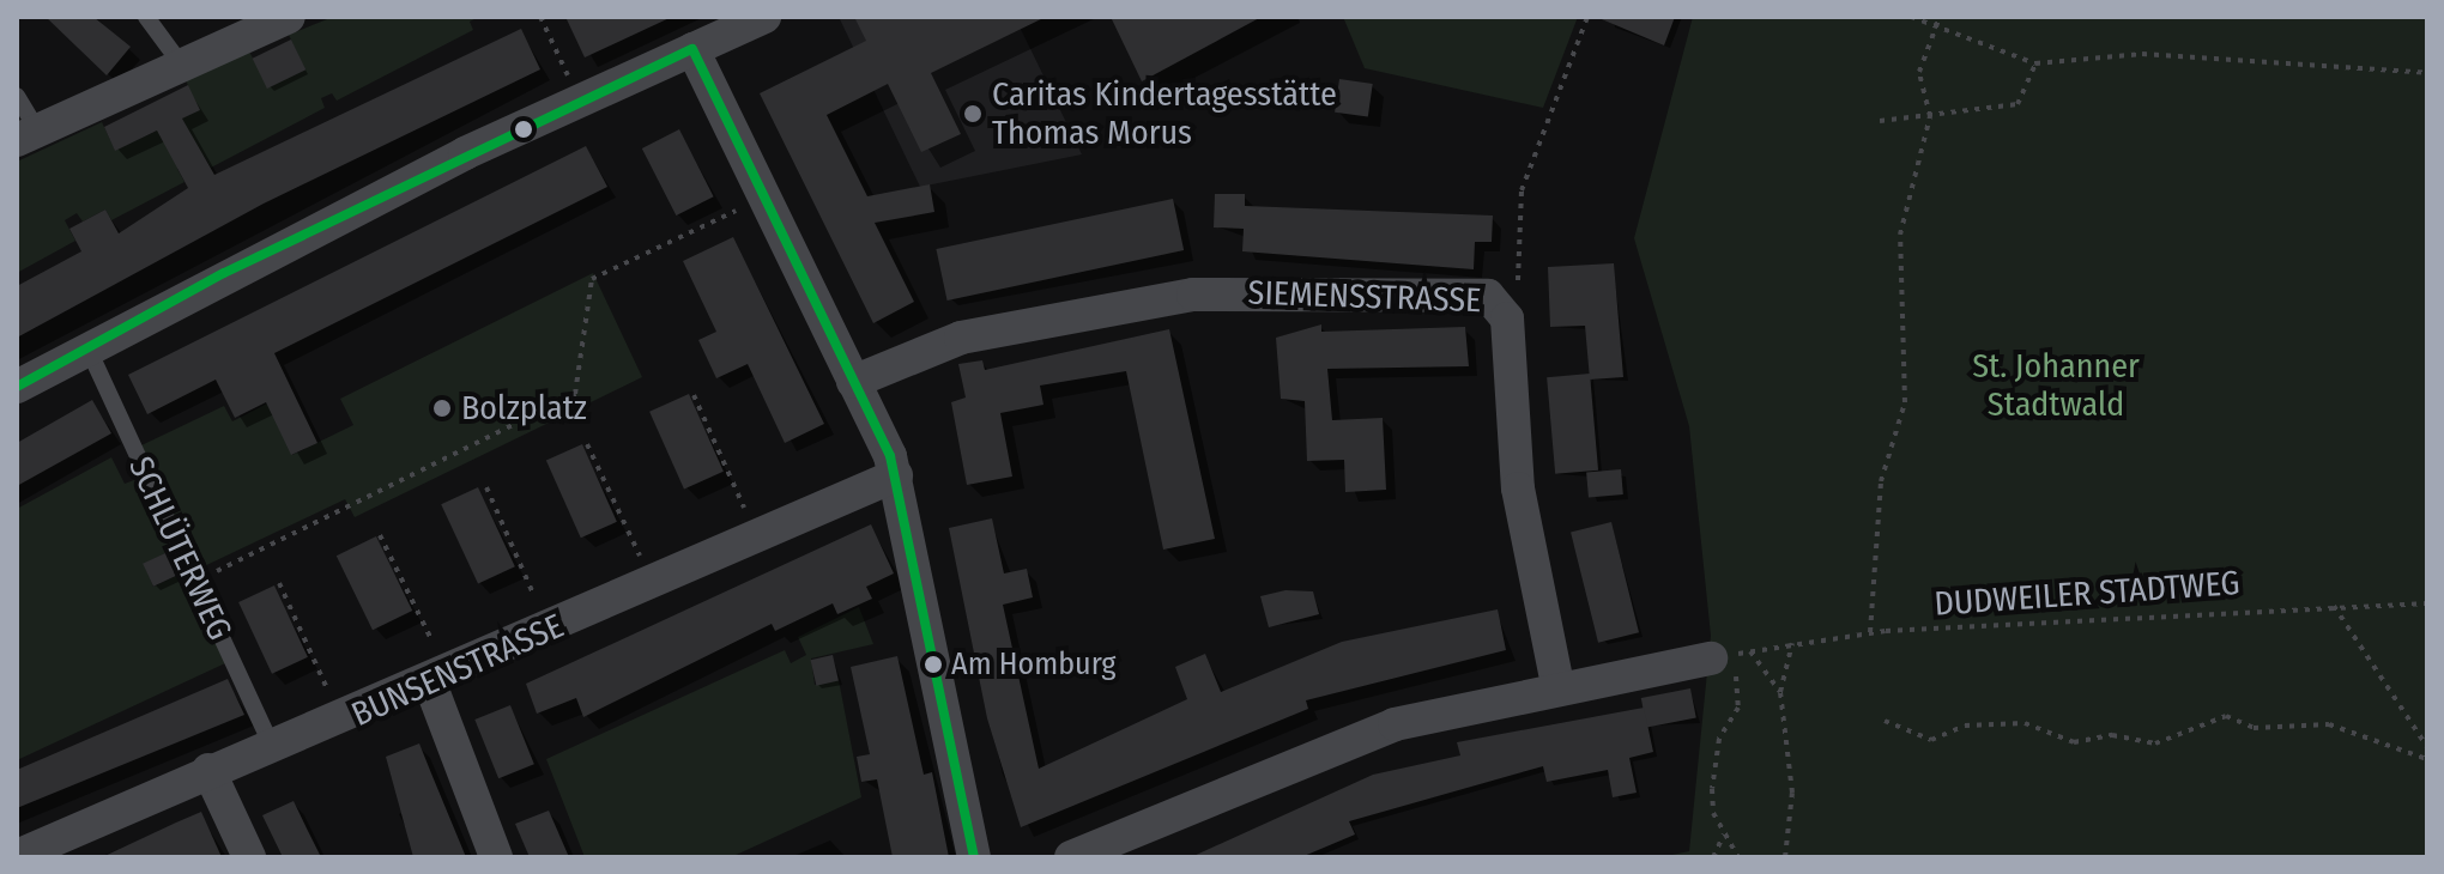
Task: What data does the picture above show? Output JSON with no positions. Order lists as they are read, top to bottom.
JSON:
{
  "streets": {
    "street": ["SIEMENSSTRASSE", "BUNSENSTRASSE"],
    "lane": ["SCHLÜTERWEG"],
    "path": ["DUDWEILER STADTWEG"]
  },
  "crossings": [
    ["SCHLÜTERWEG", "BUNSENSTRASSE"]
  ],
  "parks": ["St. Johanner Stadtwald"],
  "places": ["Caritas Kindertagesstätte Thomas Morus", "Bolzplatz", "Am Homburg"]
}
